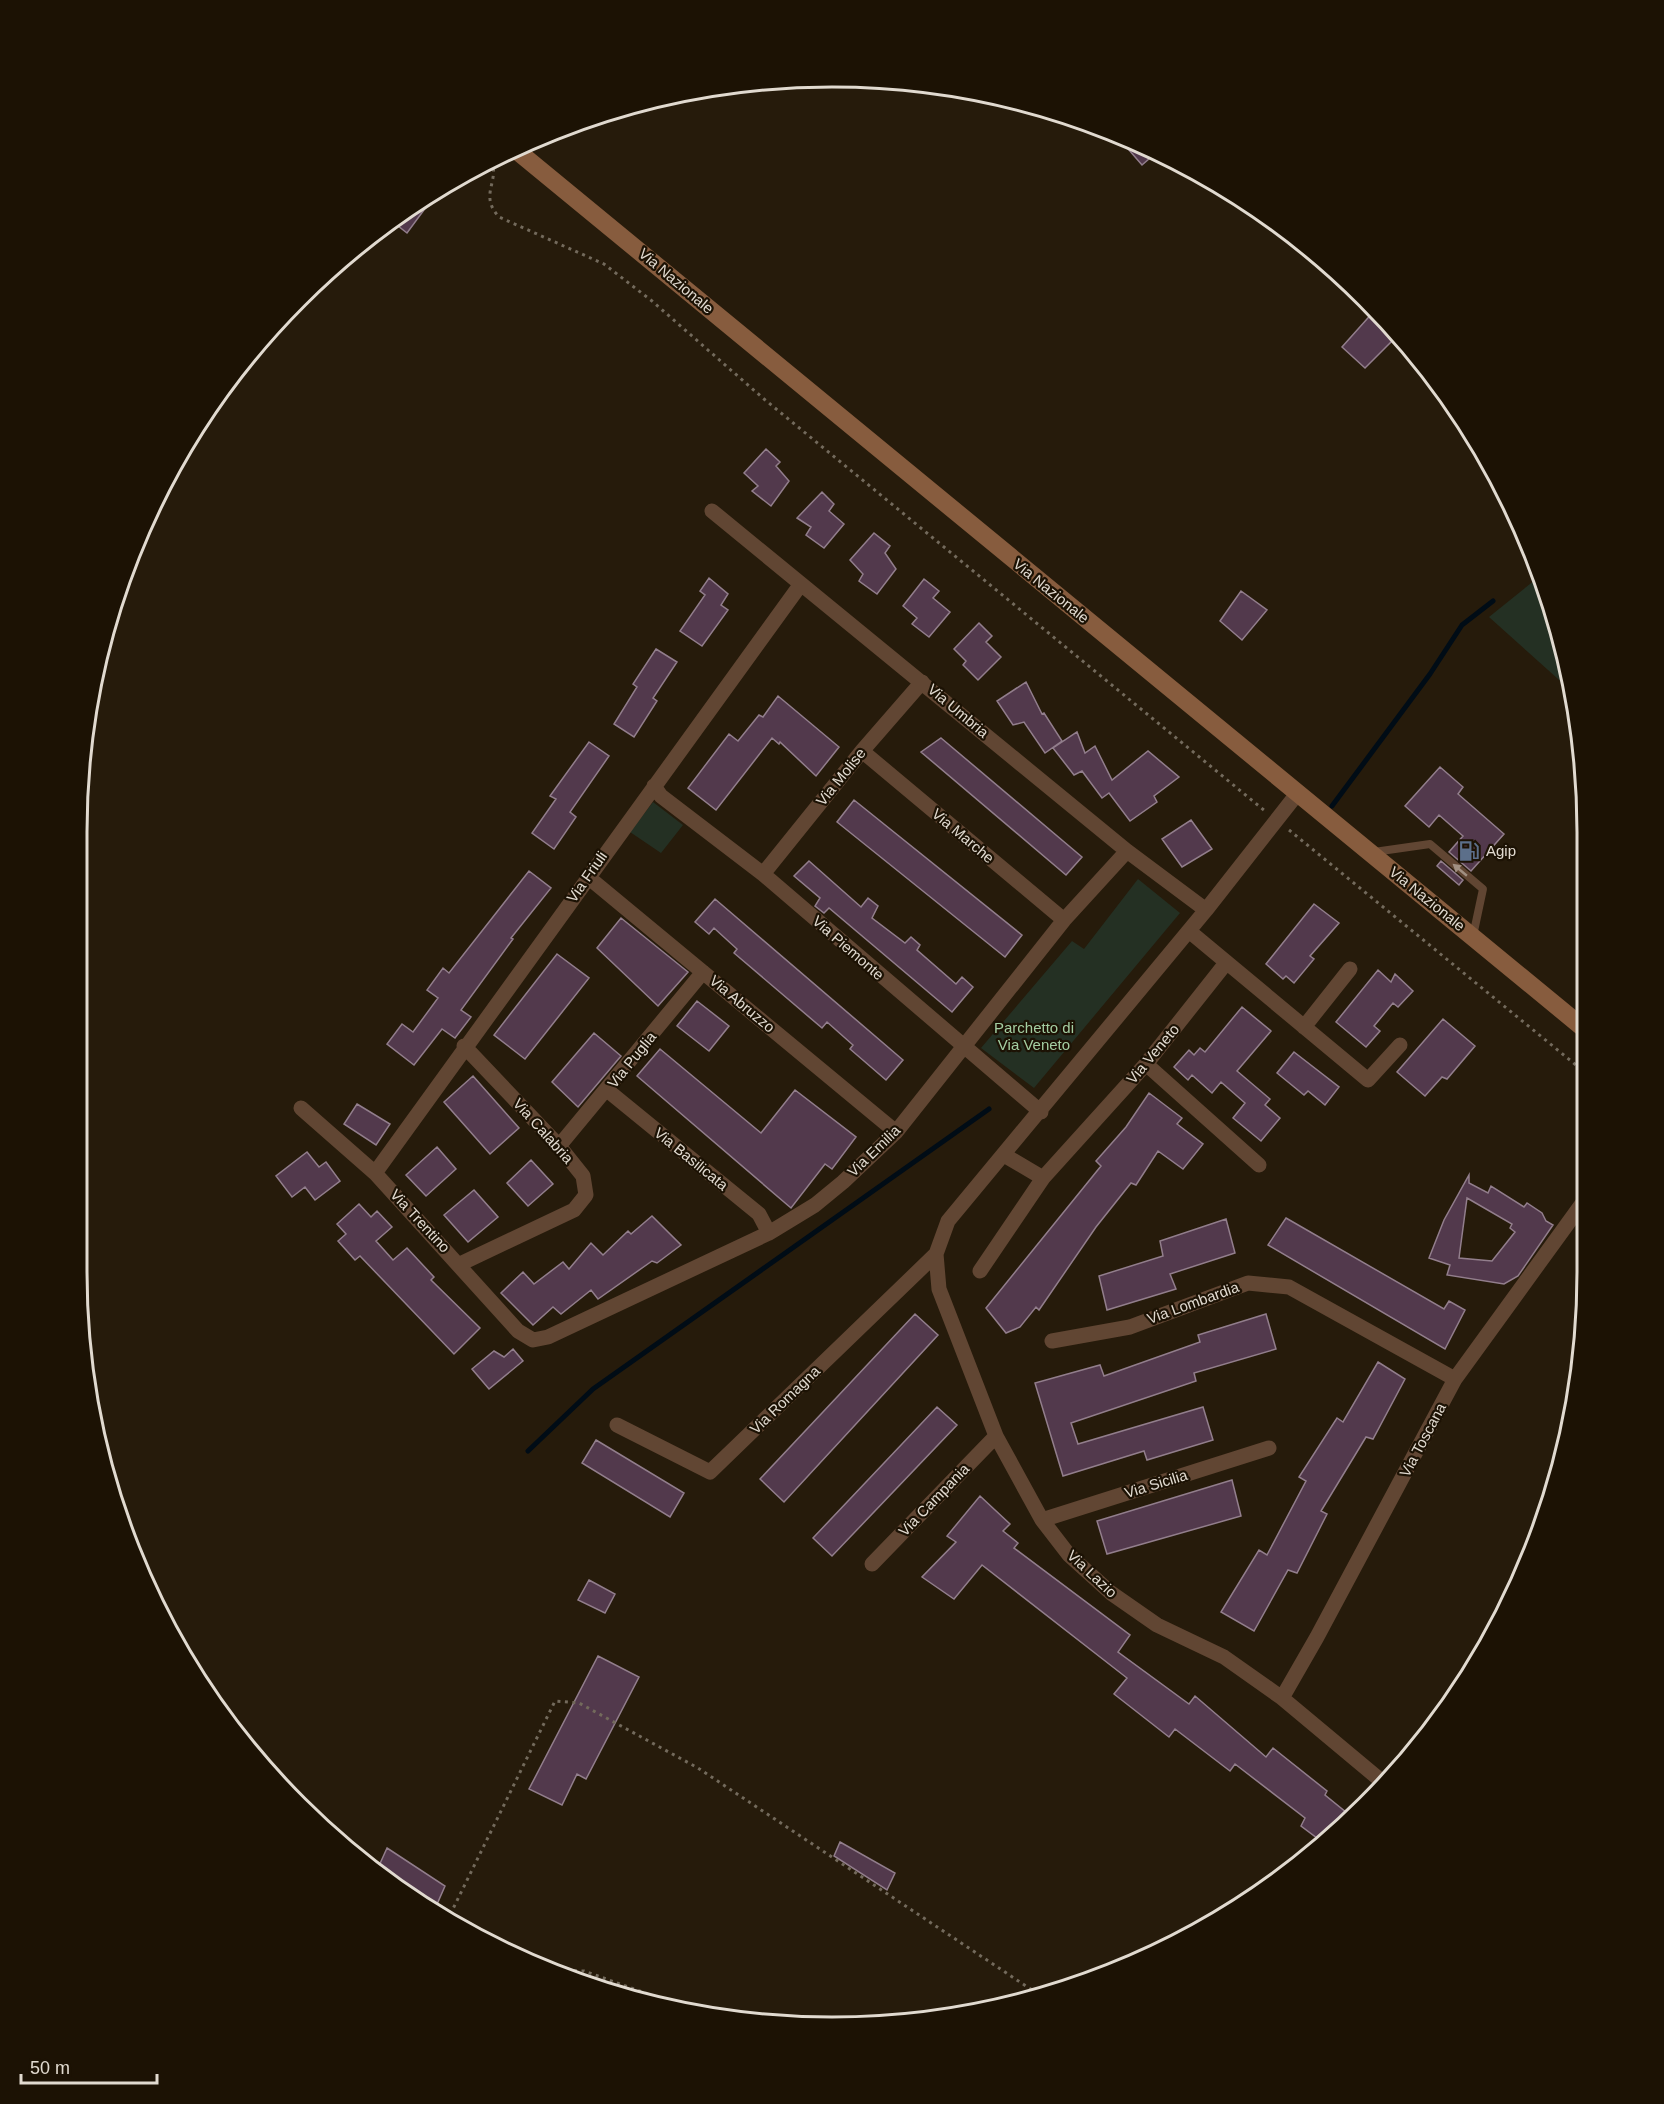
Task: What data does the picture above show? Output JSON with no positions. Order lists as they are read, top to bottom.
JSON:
{
  "streets": {
    "main road": ["Via Nazionale"],
    "street": [
      "Via Umbria",
      "Via Molise",
      "Via Marche",
      "Via Friuli",
      "Via Piemonte",
      "Via Abruzzo",
      "Via Veneto",
      "Via Puglia",
      "Via Calabria",
      "Via Emilia",
      "Via Basilicata",
      "Via Trentino",
      "Via Lombardia",
      "Via Romagna",
      "Via Toscana",
      "Via Sicilia",
      "Via Campania",
      "Via Lazio"
    ]
  },
  "crossings": [
    ["Via Umbria", "Via Molise"],
    ["Via Umbria", "Via Friuli"],
    ["Via Umbria", "Via Emilia"],
    ["Via Molise", "Via Marche"],
    ["Via Molise", "Via Piemonte"],
    ["Via Marche", "Via Emilia"],
    ["Via Friuli", "Via Piemonte"],
    ["Via Friuli", "Via Abruzzo"],
    ["Via Friuli", "Via Calabria"],
    ["Via Friuli", "Via Trentino"],
    ["Via Piemonte", "Via Emilia"],
    ["Via Abruzzo", "Via Puglia"],
    ["Via Abruzzo", "Via Emilia"],
    ["Via Puglia", "Via Calabria"],
    ["Via Puglia", "Via Basilicata"],
    ["Via Calabria", "Via Trentino"],
    ["Via Emilia", "Via Basilicata"],
    ["Via Emilia", "Via Trentino"],
    ["Via Lombardia", "Via Toscana"],
    ["Via Romagna", "Via Lazio"],
    ["Via Toscana", "Via Lazio"],
    ["Via Sicilia", "Via Lazio"],
    ["Via Campania", "Via Lazio"]
  ],
  "parks": ["Parchetto di Via Veneto"],
  "places": {
    "fuel station": ["Agip"]
  },
  "scale_bar": "50 m"
}
